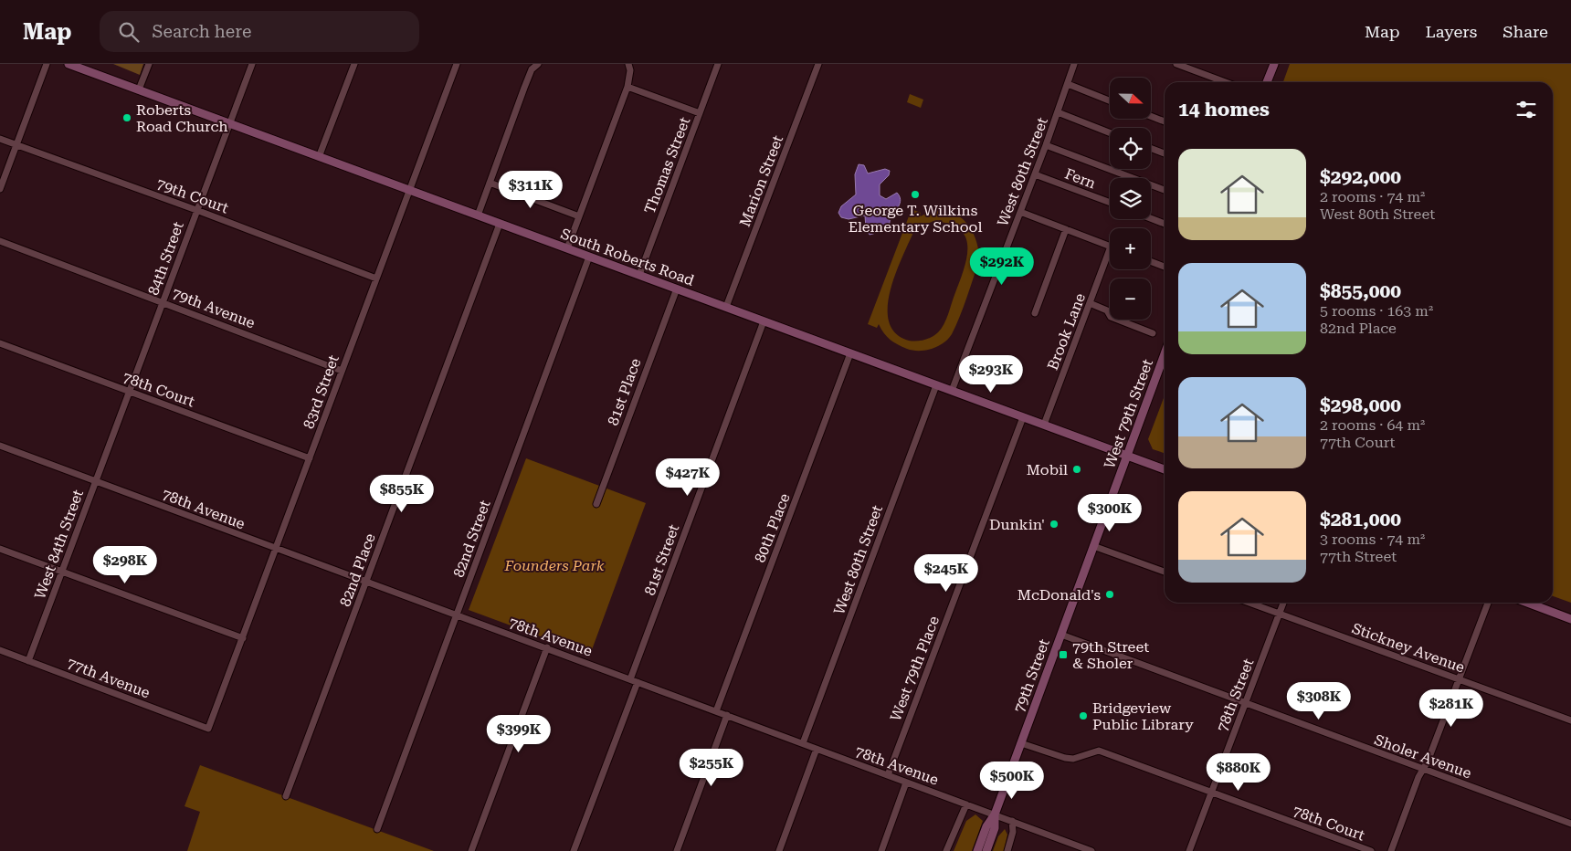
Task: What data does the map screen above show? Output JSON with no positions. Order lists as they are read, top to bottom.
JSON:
{
  "streets": {
    "street": [
      "Thomas Street",
      "West 80th Street",
      "Fern",
      "Marion Street",
      "79th Court",
      "South Roberts Road",
      "84th Street",
      "79th Avenue",
      "Brook Lane",
      "78th Court",
      "83rd Street",
      "81st Place",
      "West 79th Street",
      "78th Avenue",
      "80th Place",
      "82nd Street",
      "West 84th Street",
      "81st Street",
      "82nd Place",
      "Stickney Avenue",
      "West 79th Place",
      "79th Street",
      "77th Avenue",
      "78th Street",
      "Sholer Avenue"
    ]
  },
  "crossings": [
    ["Thomas Street", "South Roberts Road"],
    ["West 80th Street", "Fern"],
    ["West 80th Street", "South Roberts Road"],
    ["West 80th Street", "78th Avenue"],
    ["Marion Street", "South Roberts Road"],
    ["79th Court", "84th Street"],
    ["79th Court", "83rd Street"],
    ["South Roberts Road", "84th Street"],
    ["South Roberts Road", "Brook Lane"],
    ["South Roberts Road", "83rd Street"],
    ["South Roberts Road", "81st Place"],
    ["South Roberts Road", "West 79th Street"],
    ["South Roberts Road", "80th Place"],
    ["South Roberts Road", "82nd Street"],
    ["South Roberts Road", "81st Street"],
    ["South Roberts Road", "82nd Place"],
    ["South Roberts Road", "West 79th Place"],
    ["84th Street", "79th Avenue"],
    ["84th Street", "78th Court"],
    ["84th Street", "West 84th Street"],
    ["79th Avenue", "83rd Street"],
    ["78th Court", "83rd Street"],
    ["78th Court", "79th Street"],
    ["78th Court", "78th Street"],
    ["83rd Street", "78th Avenue"],
    ["83rd Street", "77th Avenue"],
    ["West 79th Street", "79th Street"],
    ["78th Avenue", "80th Place"],
    ["78th Avenue", "82nd Street"],
    ["78th Avenue", "West 84th Street"],
    ["78th Avenue", "81st Street"],
    ["78th Avenue", "82nd Place"],
    ["78th Avenue", "West 79th Place"],
    ["78th Avenue", "79th Street"],
    ["West 84th Street", "77th Avenue"],
    ["Stickney Avenue", "78th Street"],
    ["79th Street", "Sholer Avenue"],
    ["78th Street", "Sholer Avenue"]
  ],
  "parks": ["Founders Park"],
  "places": {
    "other": [
      "Roberts Road Church",
      "George T. Wilkins Elementary School",
      "Mobil",
      "Dunkin'",
      "McDonald's",
      "Bridgeview Public Library"
    ],
    "transit": ["79th Street & Sholer"]
  },
  "north": "right",
  "page": {
    "header": "Map",
    "search": "Search here",
    "nav": ["Map", "Layers", "Share"],
    "map_buttons": ["+", "−"],
    "heading": "14 homes",
    "list": [
      {
        "name": "$292,000",
        "note": "2 rooms · 74 m² · West 80th Street"
      },
      {
        "name": "$855,000",
        "note": "5 rooms · 163 m² · 82nd Place"
      },
      {
        "name": "$298,000",
        "note": "2 rooms · 64 m² · 77th Court"
      },
      {
        "name": "$281,000",
        "note": "3 rooms · 74 m² · 77th Street"
      }
    ],
    "price": [
      "$311K",
      "$292K",
      "$293K",
      "$427K",
      "$855K",
      "$300K",
      "$298K",
      "$245K",
      "$308K",
      "$281K",
      "$399K",
      "$255K",
      "$880K",
      "$500K"
    ]
  }
}
